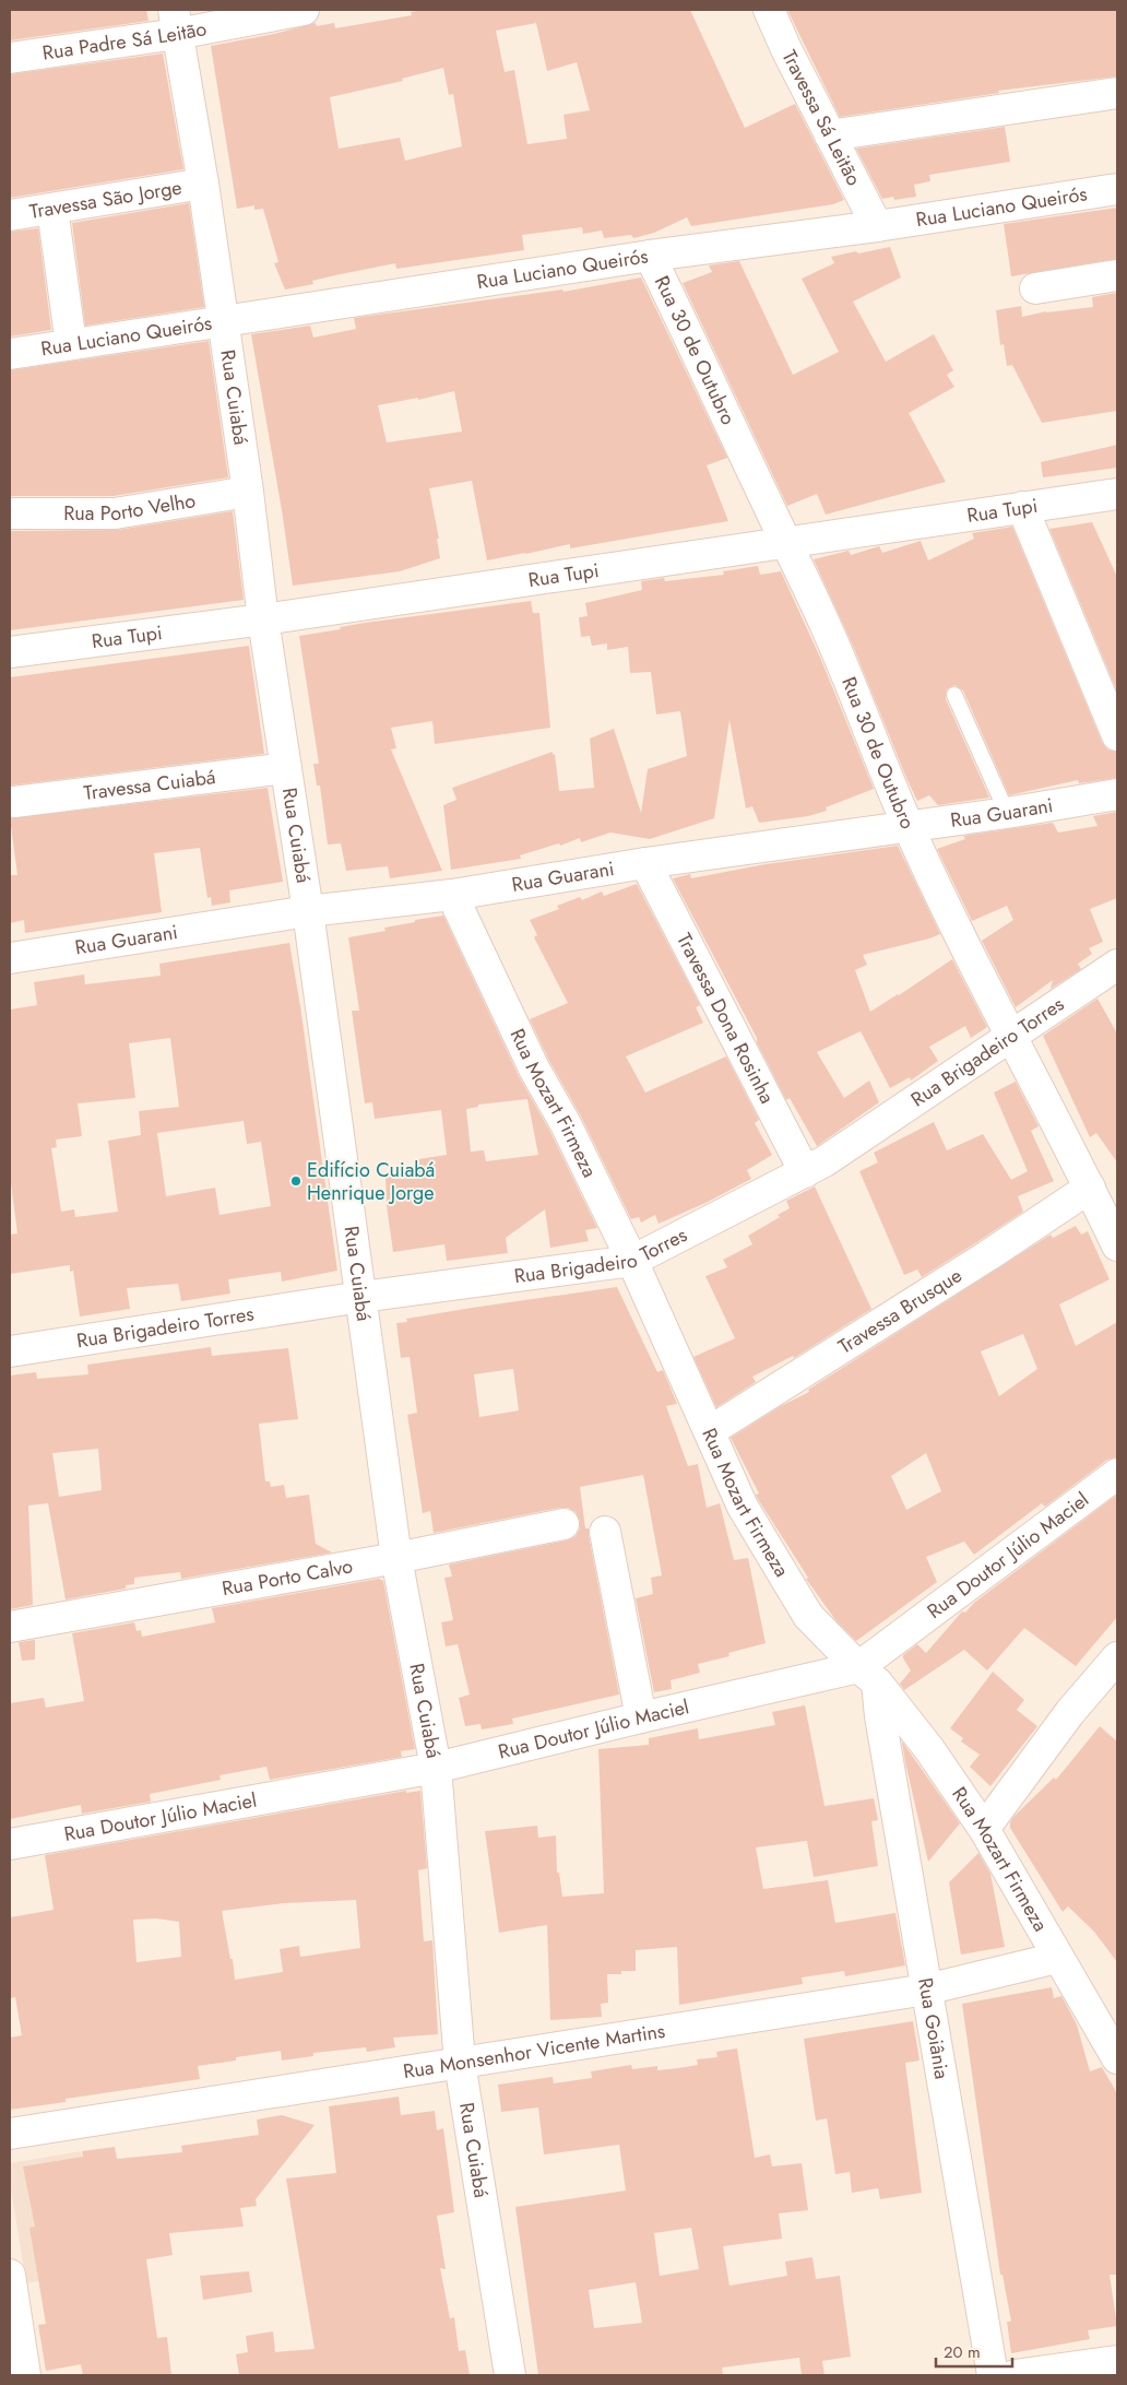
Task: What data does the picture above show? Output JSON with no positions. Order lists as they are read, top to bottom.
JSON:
{
  "streets": {
    "street": [
      "Rua Padre Sá Leitão",
      "Travessa Sá Leitão",
      "Travessa São Jorge",
      "Rua Luciano Queirós",
      "Rua 30 de Outubro",
      "Rua Cuiabá",
      "Rua Porto Velho",
      "Rua Tupi",
      "Travessa Cuiabá",
      "Rua Guarani",
      "Travessa Dona Rosinha",
      "Rua Brigadeiro Torres",
      "Rua Mozart Firmeza",
      "Travessa Brusque",
      "Rua Doutor Júlio Maciel",
      "Rua Porto Calvo",
      "Rua Goiânia",
      "Rua Monsenhor Vicente Martins"
    ]
  },
  "crossings": [
    ["Rua Padre Sá Leitão", "Rua Cuiabá"],
    ["Travessa Sá Leitão", "Rua Luciano Queirós"],
    ["Travessa São Jorge", "Rua Cuiabá"],
    ["Rua Luciano Queirós", "Rua 30 de Outubro"],
    ["Rua Luciano Queirós", "Rua Cuiabá"],
    ["Rua 30 de Outubro", "Rua Tupi"],
    ["Rua 30 de Outubro", "Rua Guarani"],
    ["Rua 30 de Outubro", "Rua Brigadeiro Torres"],
    ["Rua 30 de Outubro", "Travessa Brusque"],
    ["Rua Cuiabá", "Rua Porto Velho"],
    ["Rua Cuiabá", "Rua Tupi"],
    ["Rua Cuiabá", "Travessa Cuiabá"],
    ["Rua Cuiabá", "Rua Guarani"],
    ["Rua Cuiabá", "Rua Brigadeiro Torres"],
    ["Rua Cuiabá", "Rua Doutor Júlio Maciel"],
    ["Rua Cuiabá", "Rua Porto Calvo"],
    ["Rua Cuiabá", "Rua Monsenhor Vicente Martins"],
    ["Rua Guarani", "Travessa Dona Rosinha"],
    ["Rua Guarani", "Rua Mozart Firmeza"],
    ["Travessa Dona Rosinha", "Rua Brigadeiro Torres"],
    ["Rua Brigadeiro Torres", "Rua Mozart Firmeza"],
    ["Rua Mozart Firmeza", "Travessa Brusque"],
    ["Rua Mozart Firmeza", "Rua Doutor Júlio Maciel"],
    ["Rua Mozart Firmeza", "Rua Goiânia"],
    ["Rua Mozart Firmeza", "Rua Monsenhor Vicente Martins"],
    ["Rua Doutor Júlio Maciel", "Rua Goiânia"],
    ["Rua Goiânia", "Rua Monsenhor Vicente Martins"]
  ],
  "places": ["Edifício Cuiabá Henrique Jorge"],
  "scale_bar": "20 m"
}
